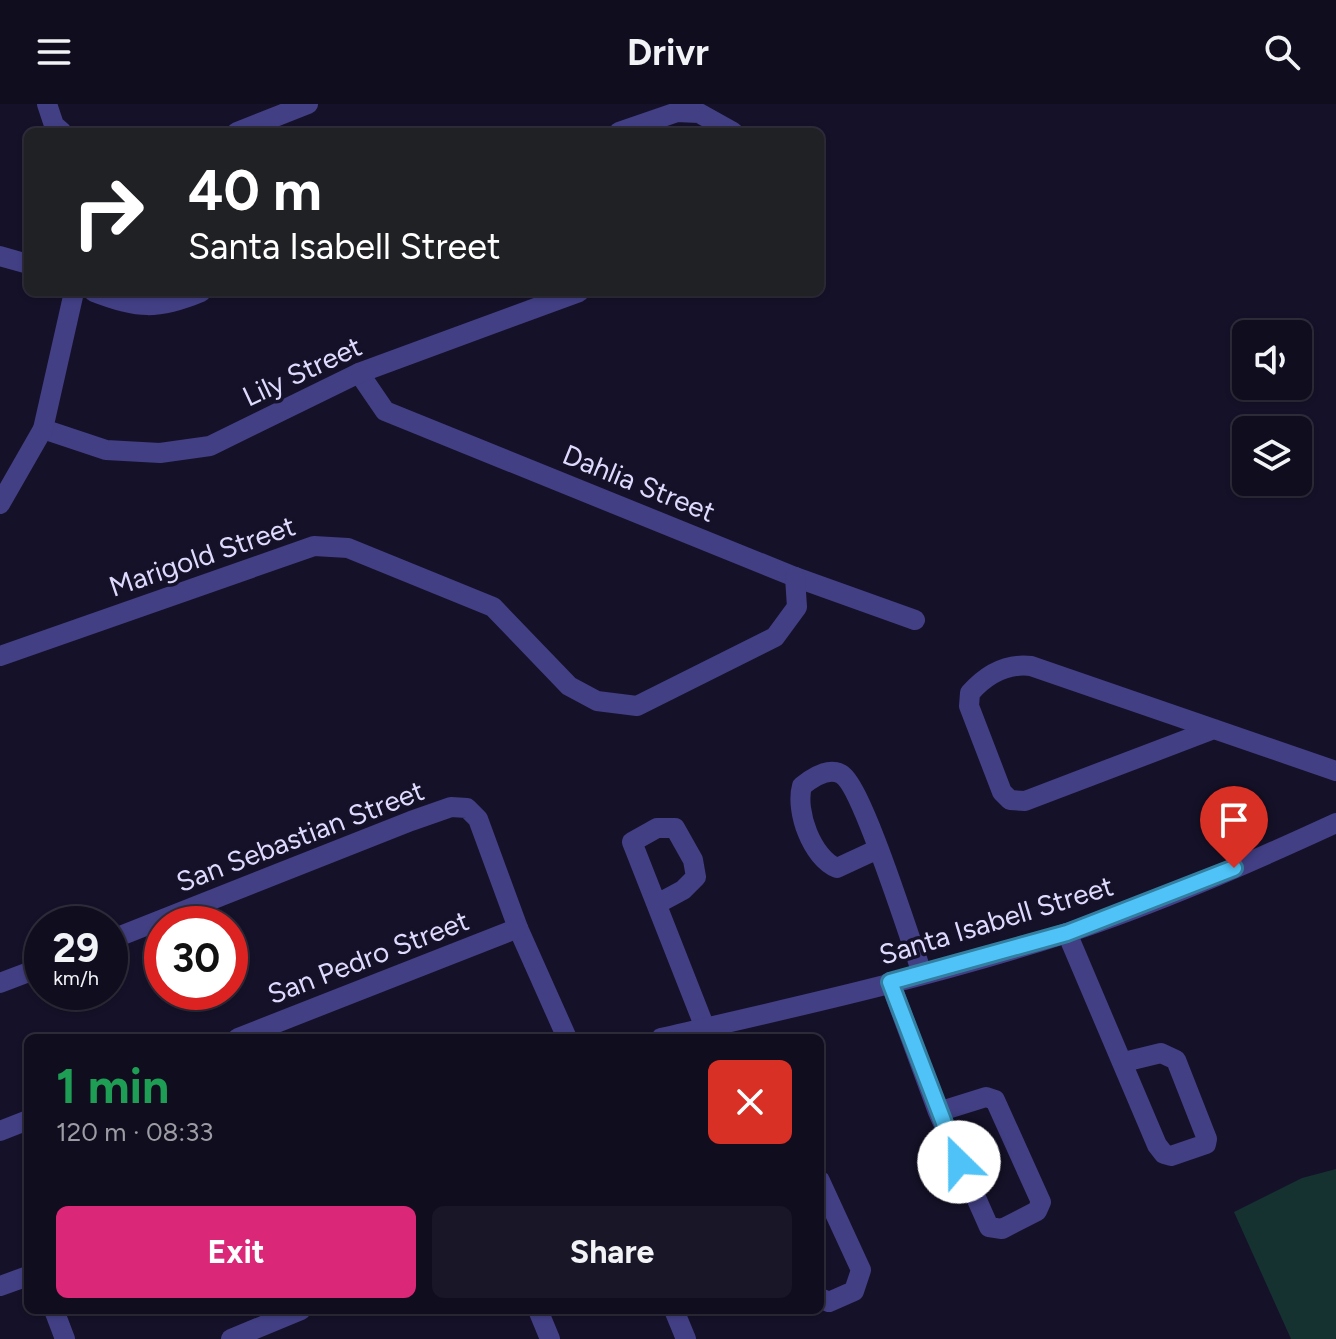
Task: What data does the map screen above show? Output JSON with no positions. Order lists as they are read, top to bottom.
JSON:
{
  "streets": {
    "street": [
      "Lily Street",
      "Dahlia Street",
      "Marigold Street",
      "San Sebastian Street",
      "Santa Isabell Street",
      "San Pedro Street"
    ]
  },
  "crossings": [
    ["Lily Street", "Dahlia Street"],
    ["Dahlia Street", "Marigold Street"],
    ["San Sebastian Street", "San Pedro Street"]
  ],
  "page": {
    "header": "Drivr",
    "turn": ["40 m", "Santa Isabell Street"],
    "speed": "29 km/h",
    "limit": "30",
    "heading": ["1 min", "120 m · 08:33"],
    "buttons": ["Exit", "Share"]
  }
}
